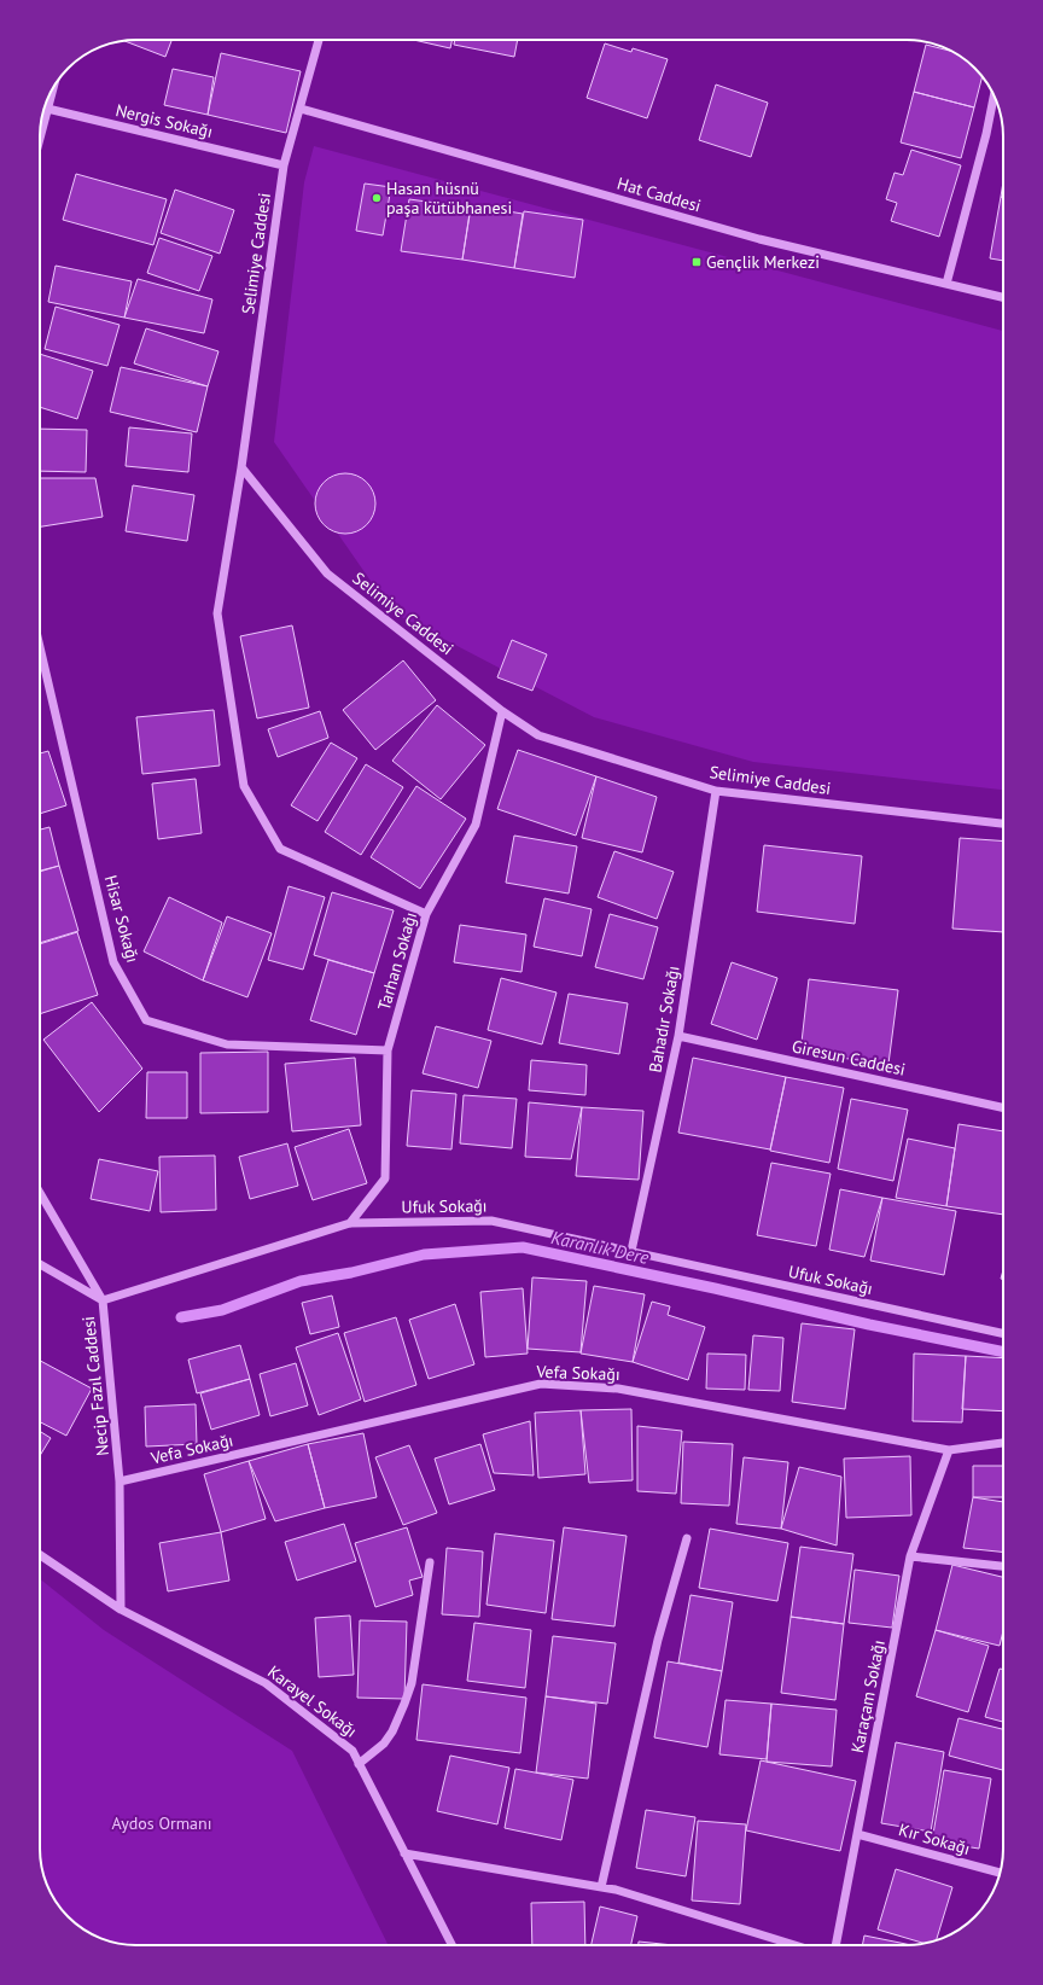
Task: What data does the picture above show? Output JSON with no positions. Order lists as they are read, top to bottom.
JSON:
{
  "streets": {
    "street": [
      "Nergis Sokağı",
      "Hat Caddesi",
      "Selimiye Caddesi",
      "Hisar Sokağı",
      "Tarhan Sokağı",
      "Bahadır Sokağı",
      "Giresun Caddesi",
      "Ufuk Sokağı",
      "Vefa Sokağı",
      "Necip Fazıl Caddesi",
      "Karaçam Sokağı",
      "Karayel Sokağı",
      "Kır Sokağı"
    ]
  },
  "crossings": [
    ["Nergis Sokağı", "Selimiye Caddesi"],
    ["Hat Caddesi", "Selimiye Caddesi"],
    ["Selimiye Caddesi", "Tarhan Sokağı"],
    ["Selimiye Caddesi", "Bahadır Sokağı"],
    ["Hisar Sokağı", "Tarhan Sokağı"],
    ["Tarhan Sokağı", "Ufuk Sokağı"],
    ["Bahadır Sokağı", "Giresun Caddesi"],
    ["Bahadır Sokağı", "Ufuk Sokağı"],
    ["Ufuk Sokağı", "Necip Fazıl Caddesi"],
    ["Vefa Sokağı", "Necip Fazıl Caddesi"],
    ["Vefa Sokağı", "Karaçam Sokağı"],
    ["Necip Fazıl Caddesi", "Karayel Sokağı"],
    ["Karaçam Sokağı", "Kır Sokağı"]
  ],
  "water": ["Karanlık Dere"],
  "parks": ["Aydos Ormanı"],
  "places": {
    "other": ["Hasan hüsnü paşa kütübhanesi"],
    "transit": ["Gençlik Merkezi"]
  }
}
